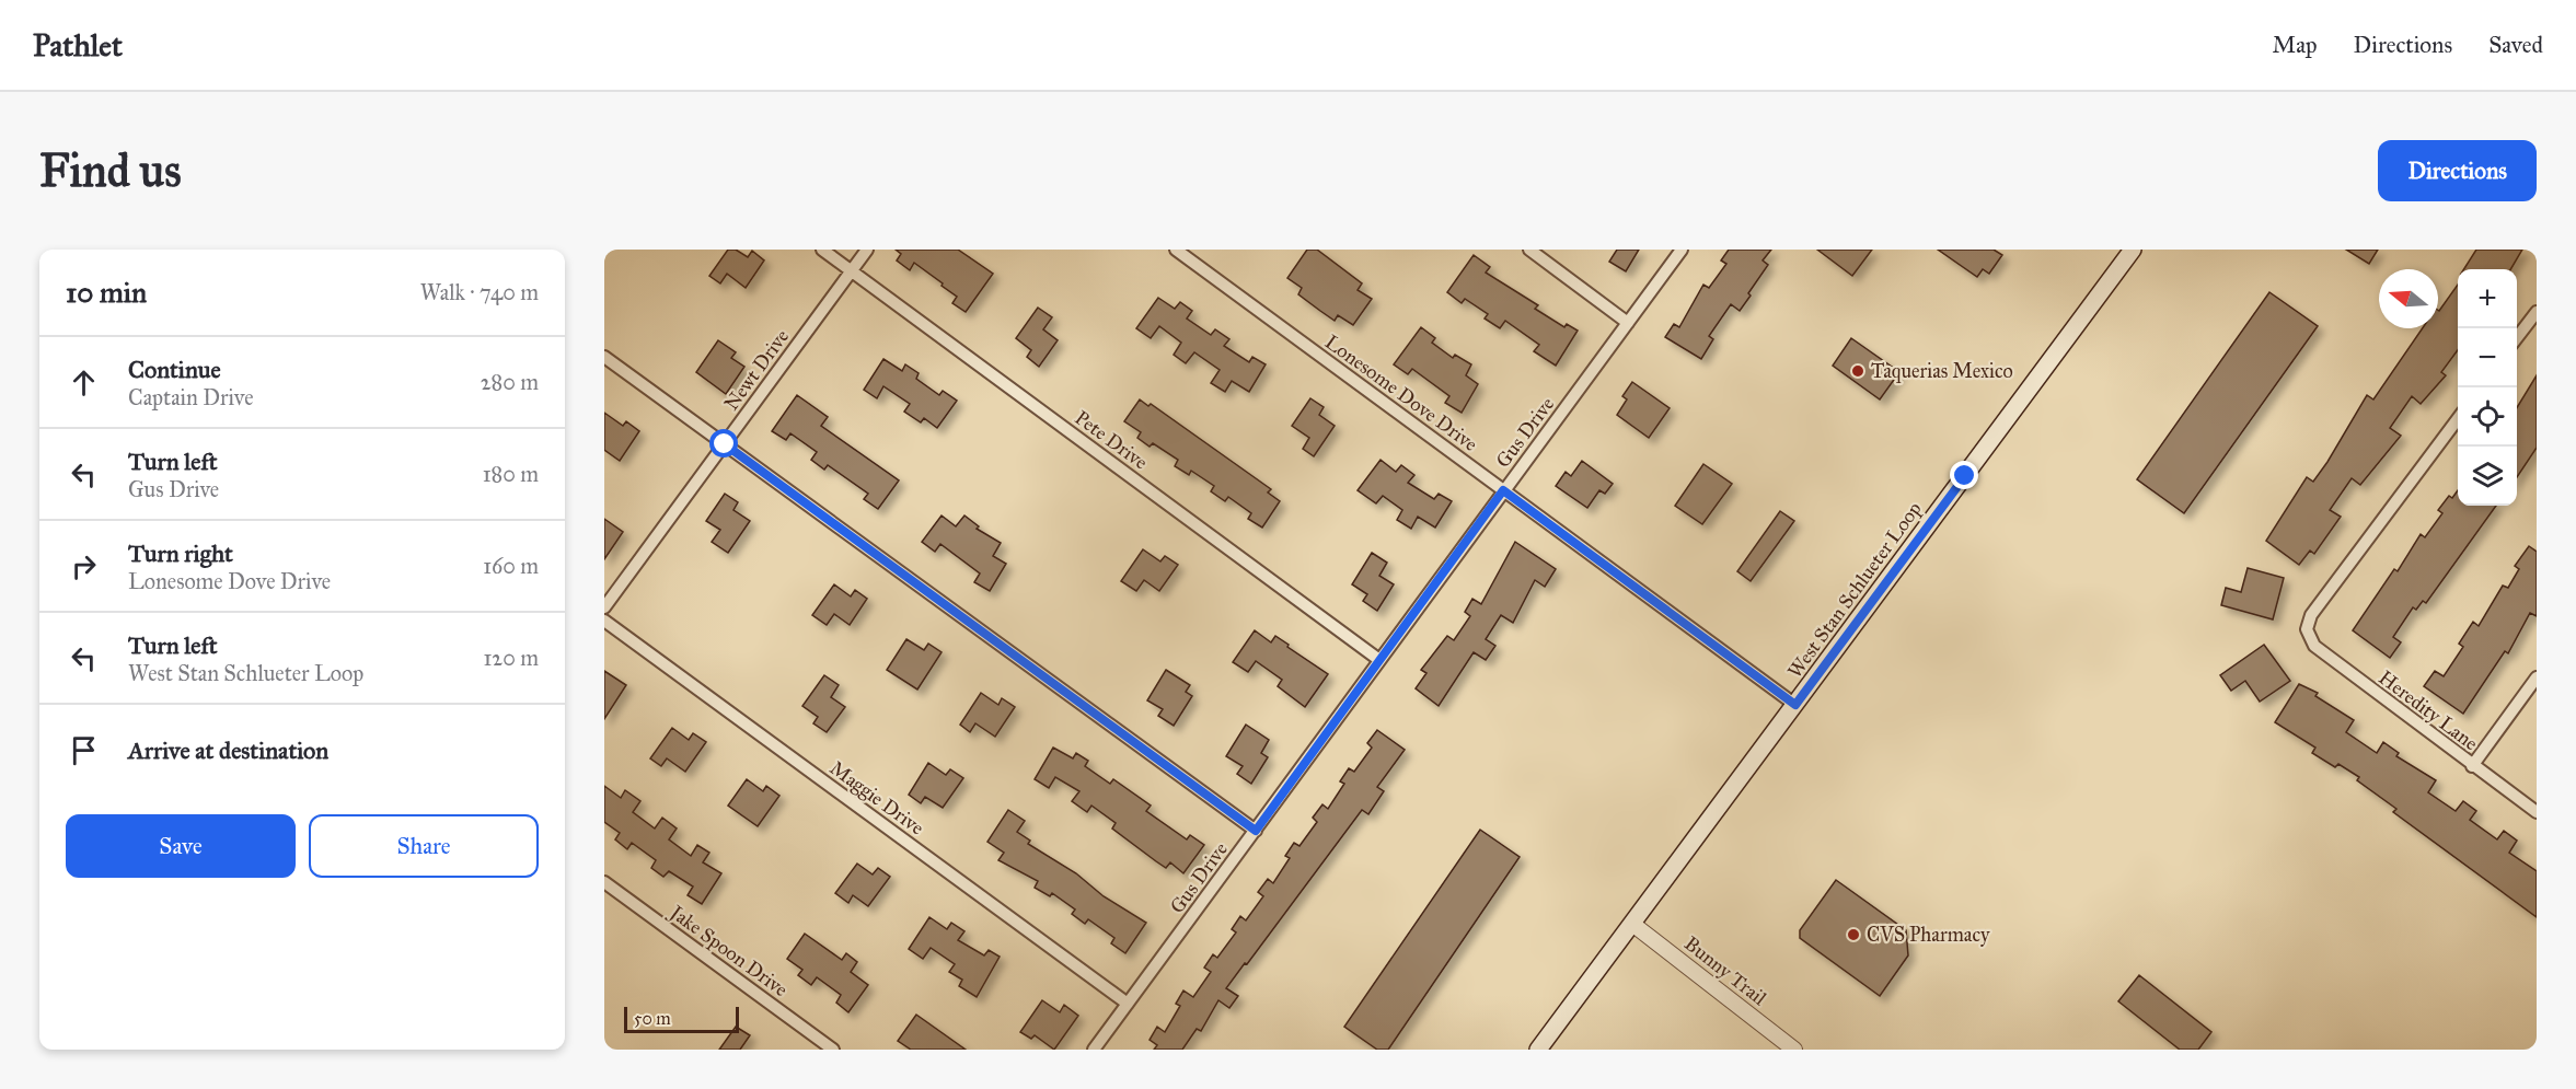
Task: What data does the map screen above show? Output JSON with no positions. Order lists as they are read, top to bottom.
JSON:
{
  "streets": {
    "main road": ["West Stan Schlueter Loop"],
    "street": [
      "Newt Drive",
      "Lonesome Dove Drive",
      "Gus Drive",
      "Pete Drive",
      "Heredity Lane",
      "Maggie Drive",
      "Jake Spoon Drive",
      "Bunny Trail"
    ]
  },
  "crossings": [
    ["Newt Drive", "Pete Drive"],
    ["Lonesome Dove Drive", "Gus Drive"],
    ["Lonesome Dove Drive", "West Stan Schlueter Loop"],
    ["Gus Drive", "Pete Drive"],
    ["Gus Drive", "Maggie Drive"],
    ["West Stan Schlueter Loop", "Bunny Trail"]
  ],
  "places": ["Taquerias Mexico", "CVS Pharmacy"],
  "scale_bar": "50 m",
  "north": "left",
  "page": {
    "header": "Pathlet",
    "nav": ["Map", "Directions", "Saved"],
    "buttons": [
      "Directions",
      ["Save", "Share"]
    ],
    "title": "Find us",
    "heading": ["10 min", "Walk · 740 m"],
    "map_buttons": ["+", "−"],
    "list": [
      ["Continue", "Captain Drive", "280 m"],
      ["Turn left", "Gus Drive", "180 m"],
      ["Turn right", "Lonesome Dove Drive", "160 m"],
      ["Turn left", "West Stan Schlueter Loop", "120 m"],
      "Arrive at destination"
    ],
    "scale": "50 m"
  }
}
